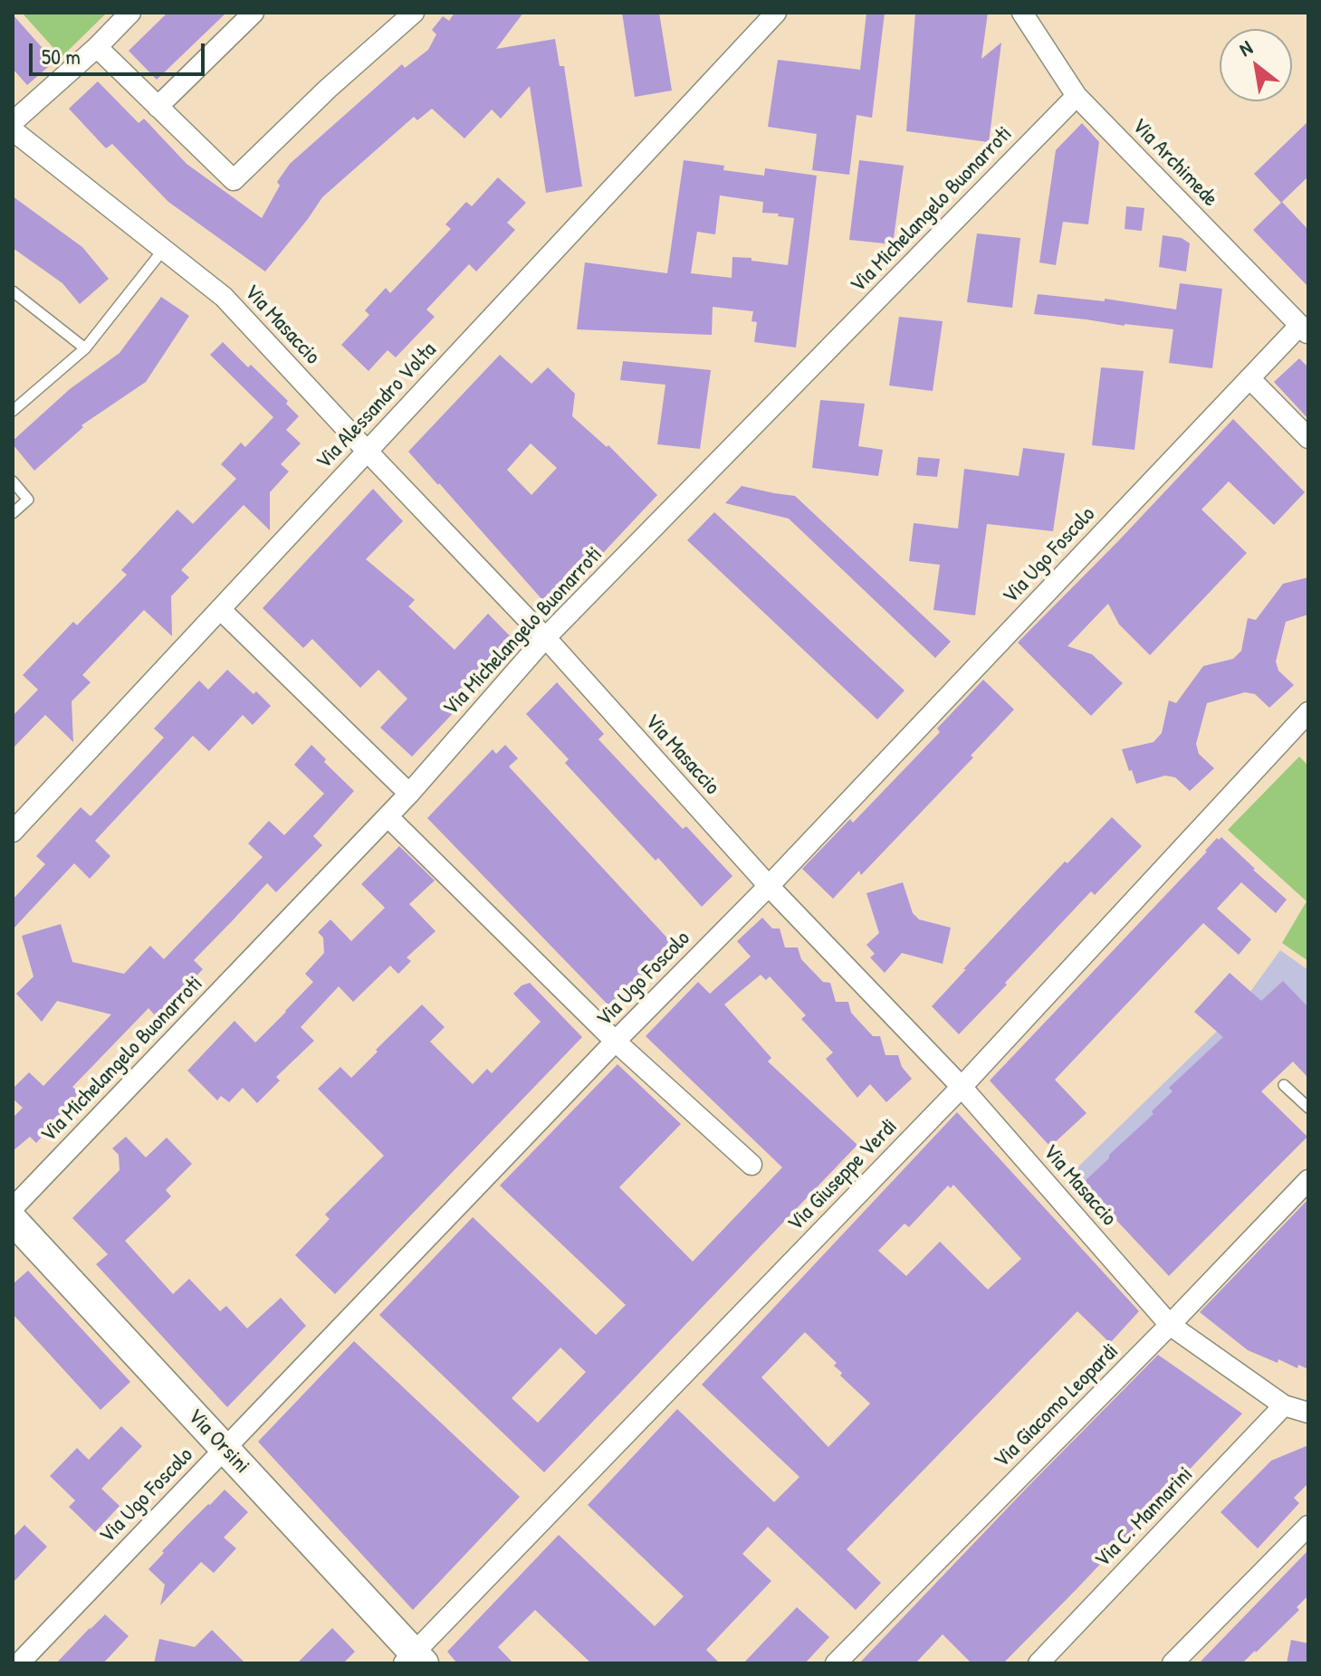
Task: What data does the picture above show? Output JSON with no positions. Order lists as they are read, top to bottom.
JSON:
{
  "streets": {
    "main road": ["Via Orsini"],
    "street": [
      "Via Archimede",
      "Via Michelangelo Buonarroti",
      "Via Masaccio",
      "Via Alessandro Volta",
      "Via Ugo Foscolo",
      "Via Giuseppe Verdi",
      "Via Giacomo Leopardi",
      "Via C. Mannarini"
    ]
  },
  "crossings": [
    ["Via Archimede", "Via Michelangelo Buonarroti"],
    ["Via Archimede", "Via Ugo Foscolo"],
    ["Via Michelangelo Buonarroti", "Via Masaccio"],
    ["Via Masaccio", "Via Alessandro Volta"],
    ["Via Masaccio", "Via Ugo Foscolo"],
    ["Via Masaccio", "Via Giuseppe Verdi"],
    ["Via Masaccio", "Via Giacomo Leopardi"],
    ["Via Masaccio", "Via C. Mannarini"],
    ["Via Ugo Foscolo", "Via Orsini"],
    ["Via Giuseppe Verdi", "Via Orsini"]
  ],
  "scale_bar": "50 m",
  "north": "top left"
}
